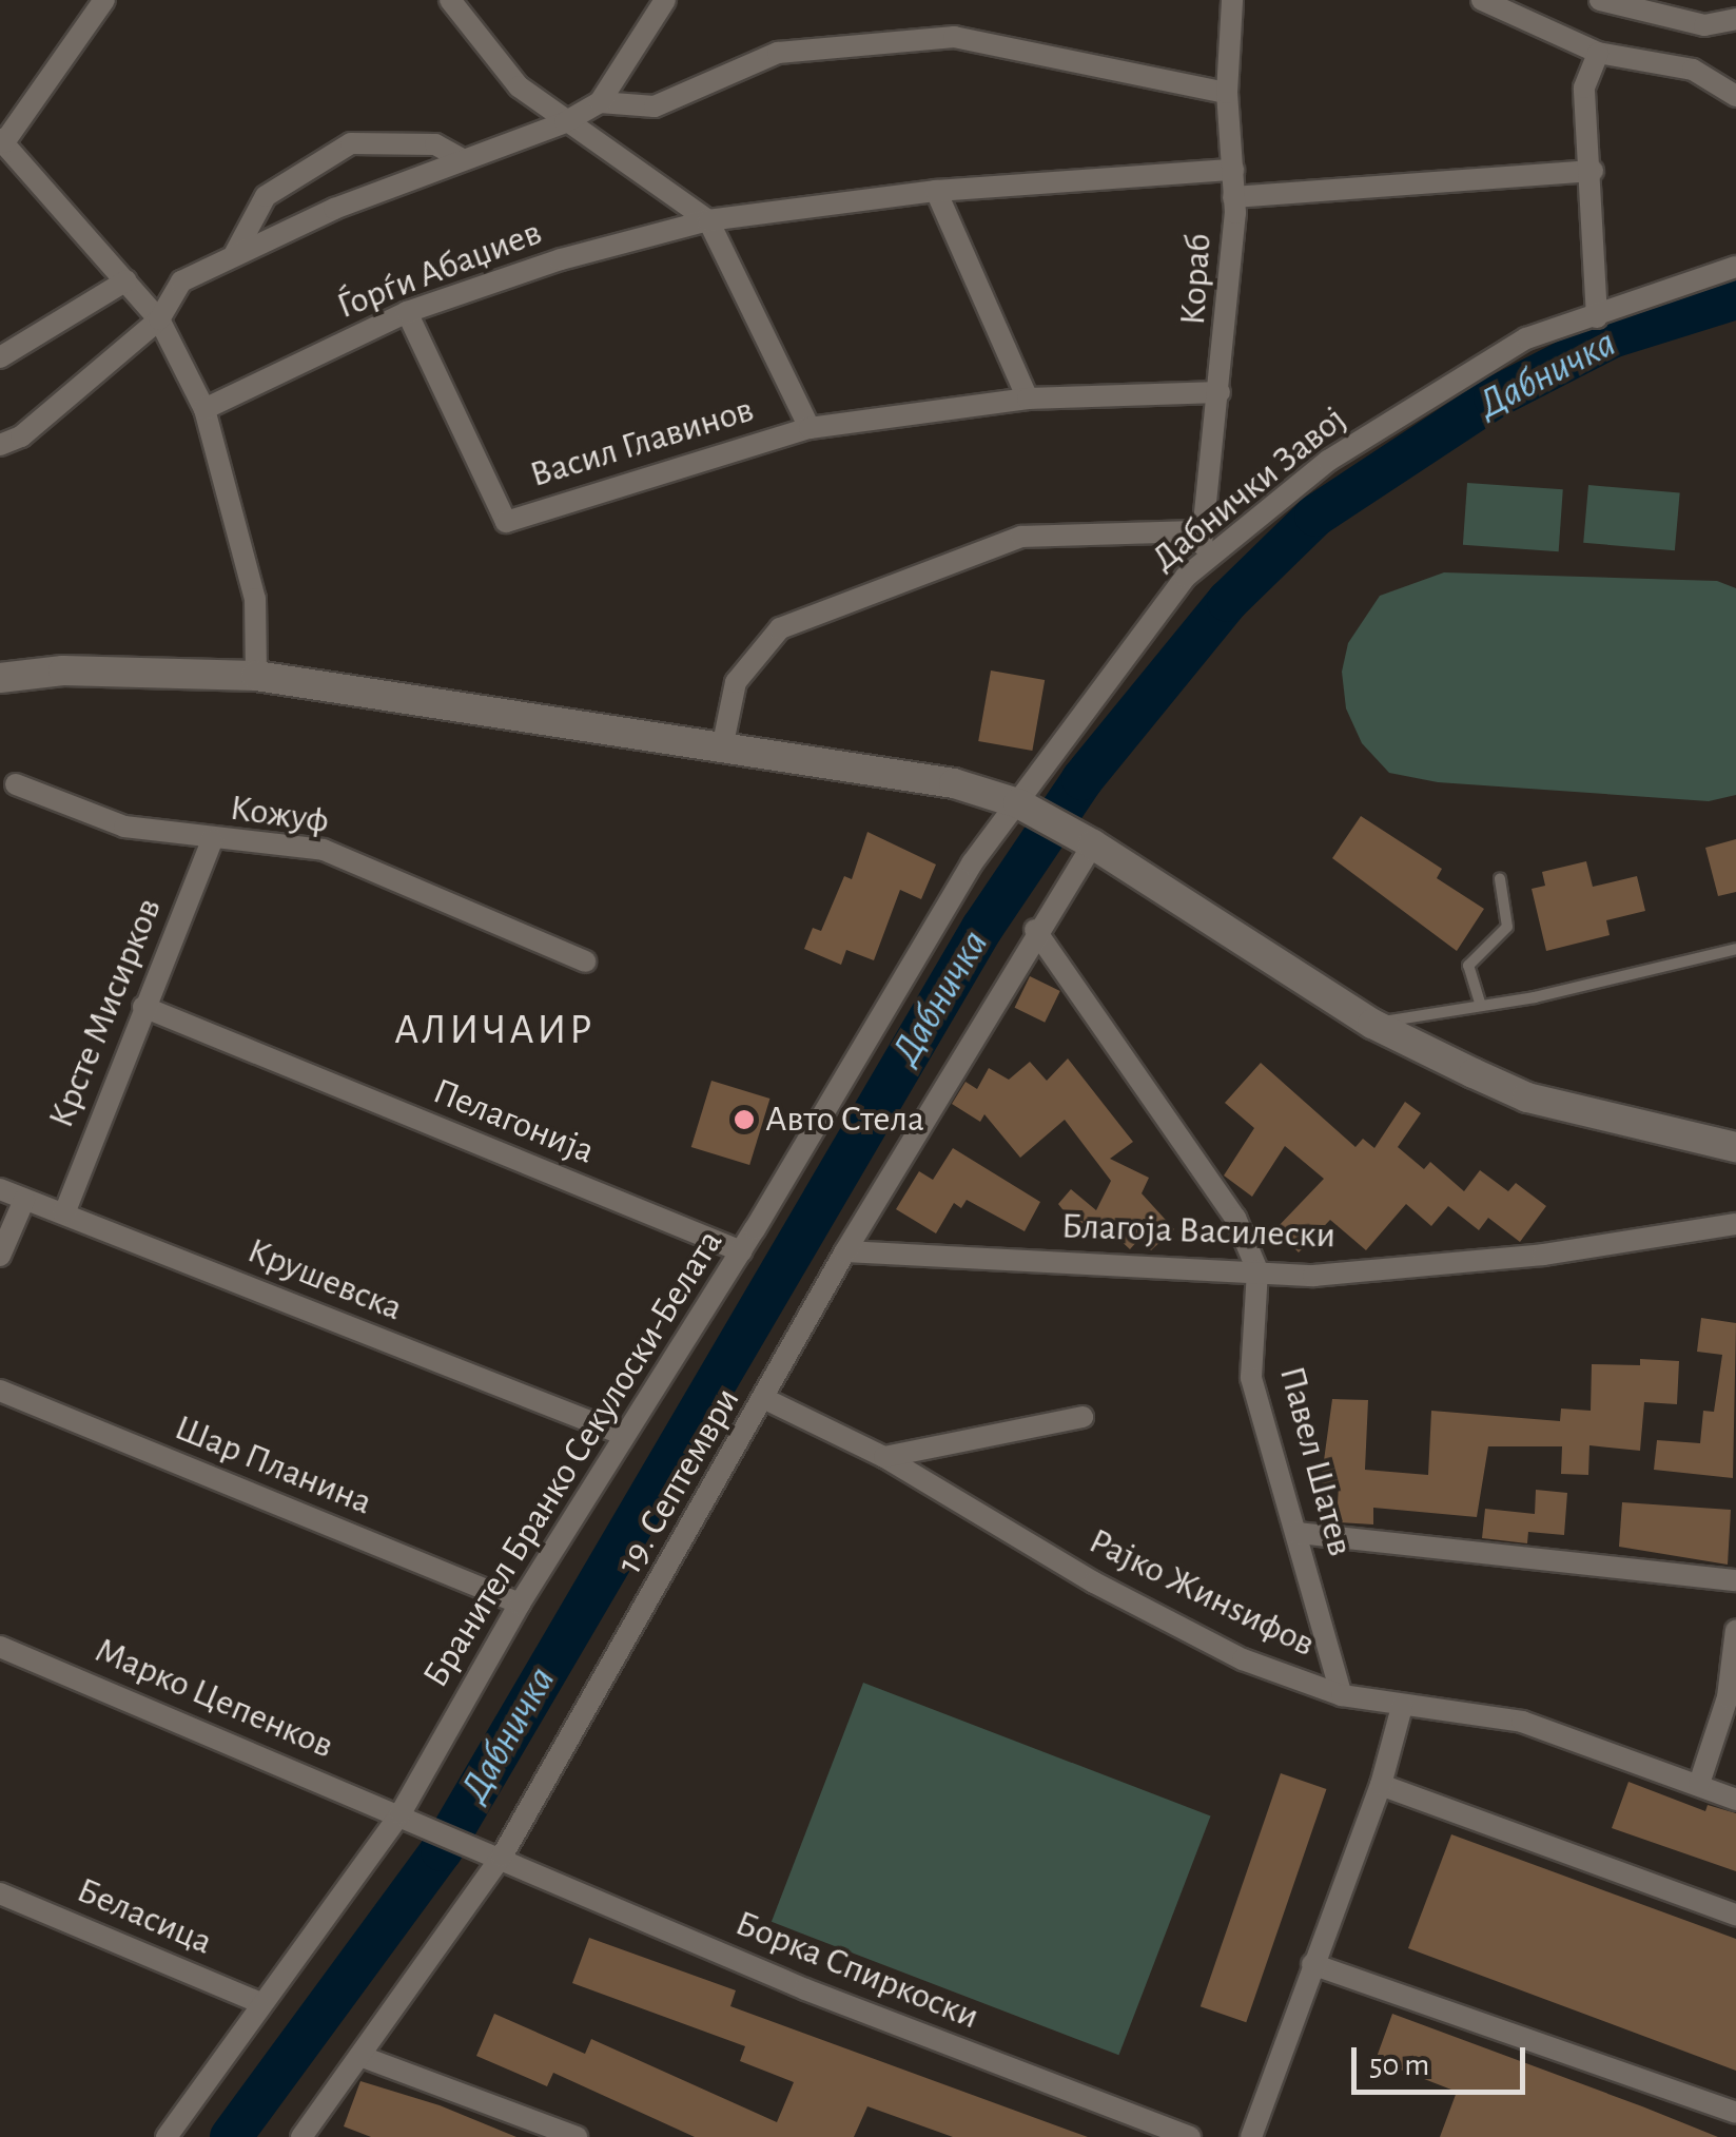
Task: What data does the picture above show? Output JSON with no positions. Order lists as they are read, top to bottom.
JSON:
{
  "streets": {
    "street": [
      "Ѓорѓи Абаџиев",
      "Кораб",
      "Васил Главинов",
      "Дабнички Завој",
      "Кожуф",
      "Крсте Мисирков",
      "Пелагонија",
      "Благоја Василески",
      "Крушевска",
      "Бранител Бранко Секулоски-Белата",
      "Павел Шатев",
      "Шар Планина",
      "19. Септември",
      "Рајко Жинѕифов",
      "Марко Цепенков",
      "Беласица",
      "Борка Спиркоски"
    ]
  },
  "crossings": [
    ["Ѓорѓи Абаџиев", "Кораб"],
    ["Ѓорѓи Абаџиев", "Васил Главинов"],
    ["Кораб", "Васил Главинов"],
    ["Кораб", "Дабнички Завој"],
    ["Дабнички Завој", "Бранител Бранко Секулоски-Белата"],
    ["Кожуф", "Крсте Мисирков"],
    ["Крсте Мисирков", "Пелагонија"],
    ["Крсте Мисирков", "Крушевска"],
    ["Пелагонија", "Бранител Бранко Секулоски-Белата"],
    ["Благоја Василески", "Павел Шатев"],
    ["Благоја Василески", "19. Септември"],
    ["Крушевска", "Бранител Бранко Секулоски-Белата"],
    ["Бранител Бранко Секулоски-Белата", "Шар Планина"],
    ["Бранител Бранко Секулоски-Белата", "Марко Цепенков"],
    ["Бранител Бранко Секулоски-Белата", "Беласица"],
    ["Павел Шатев", "19. Септември"],
    ["Павел Шатев", "Рајко Жинѕифов"],
    ["19. Септември", "Рајко Жинѕифов"],
    ["19. Септември", "Марко Цепенков"],
    ["19. Септември", "Борка Спиркоски"],
    ["Марко Цепенков", "Борка Спиркоски"]
  ],
  "districts": ["АЛИЧАИР"],
  "water": ["Дабничка"],
  "places": ["Авто Стела"],
  "scale_bar": "50 m"
}
